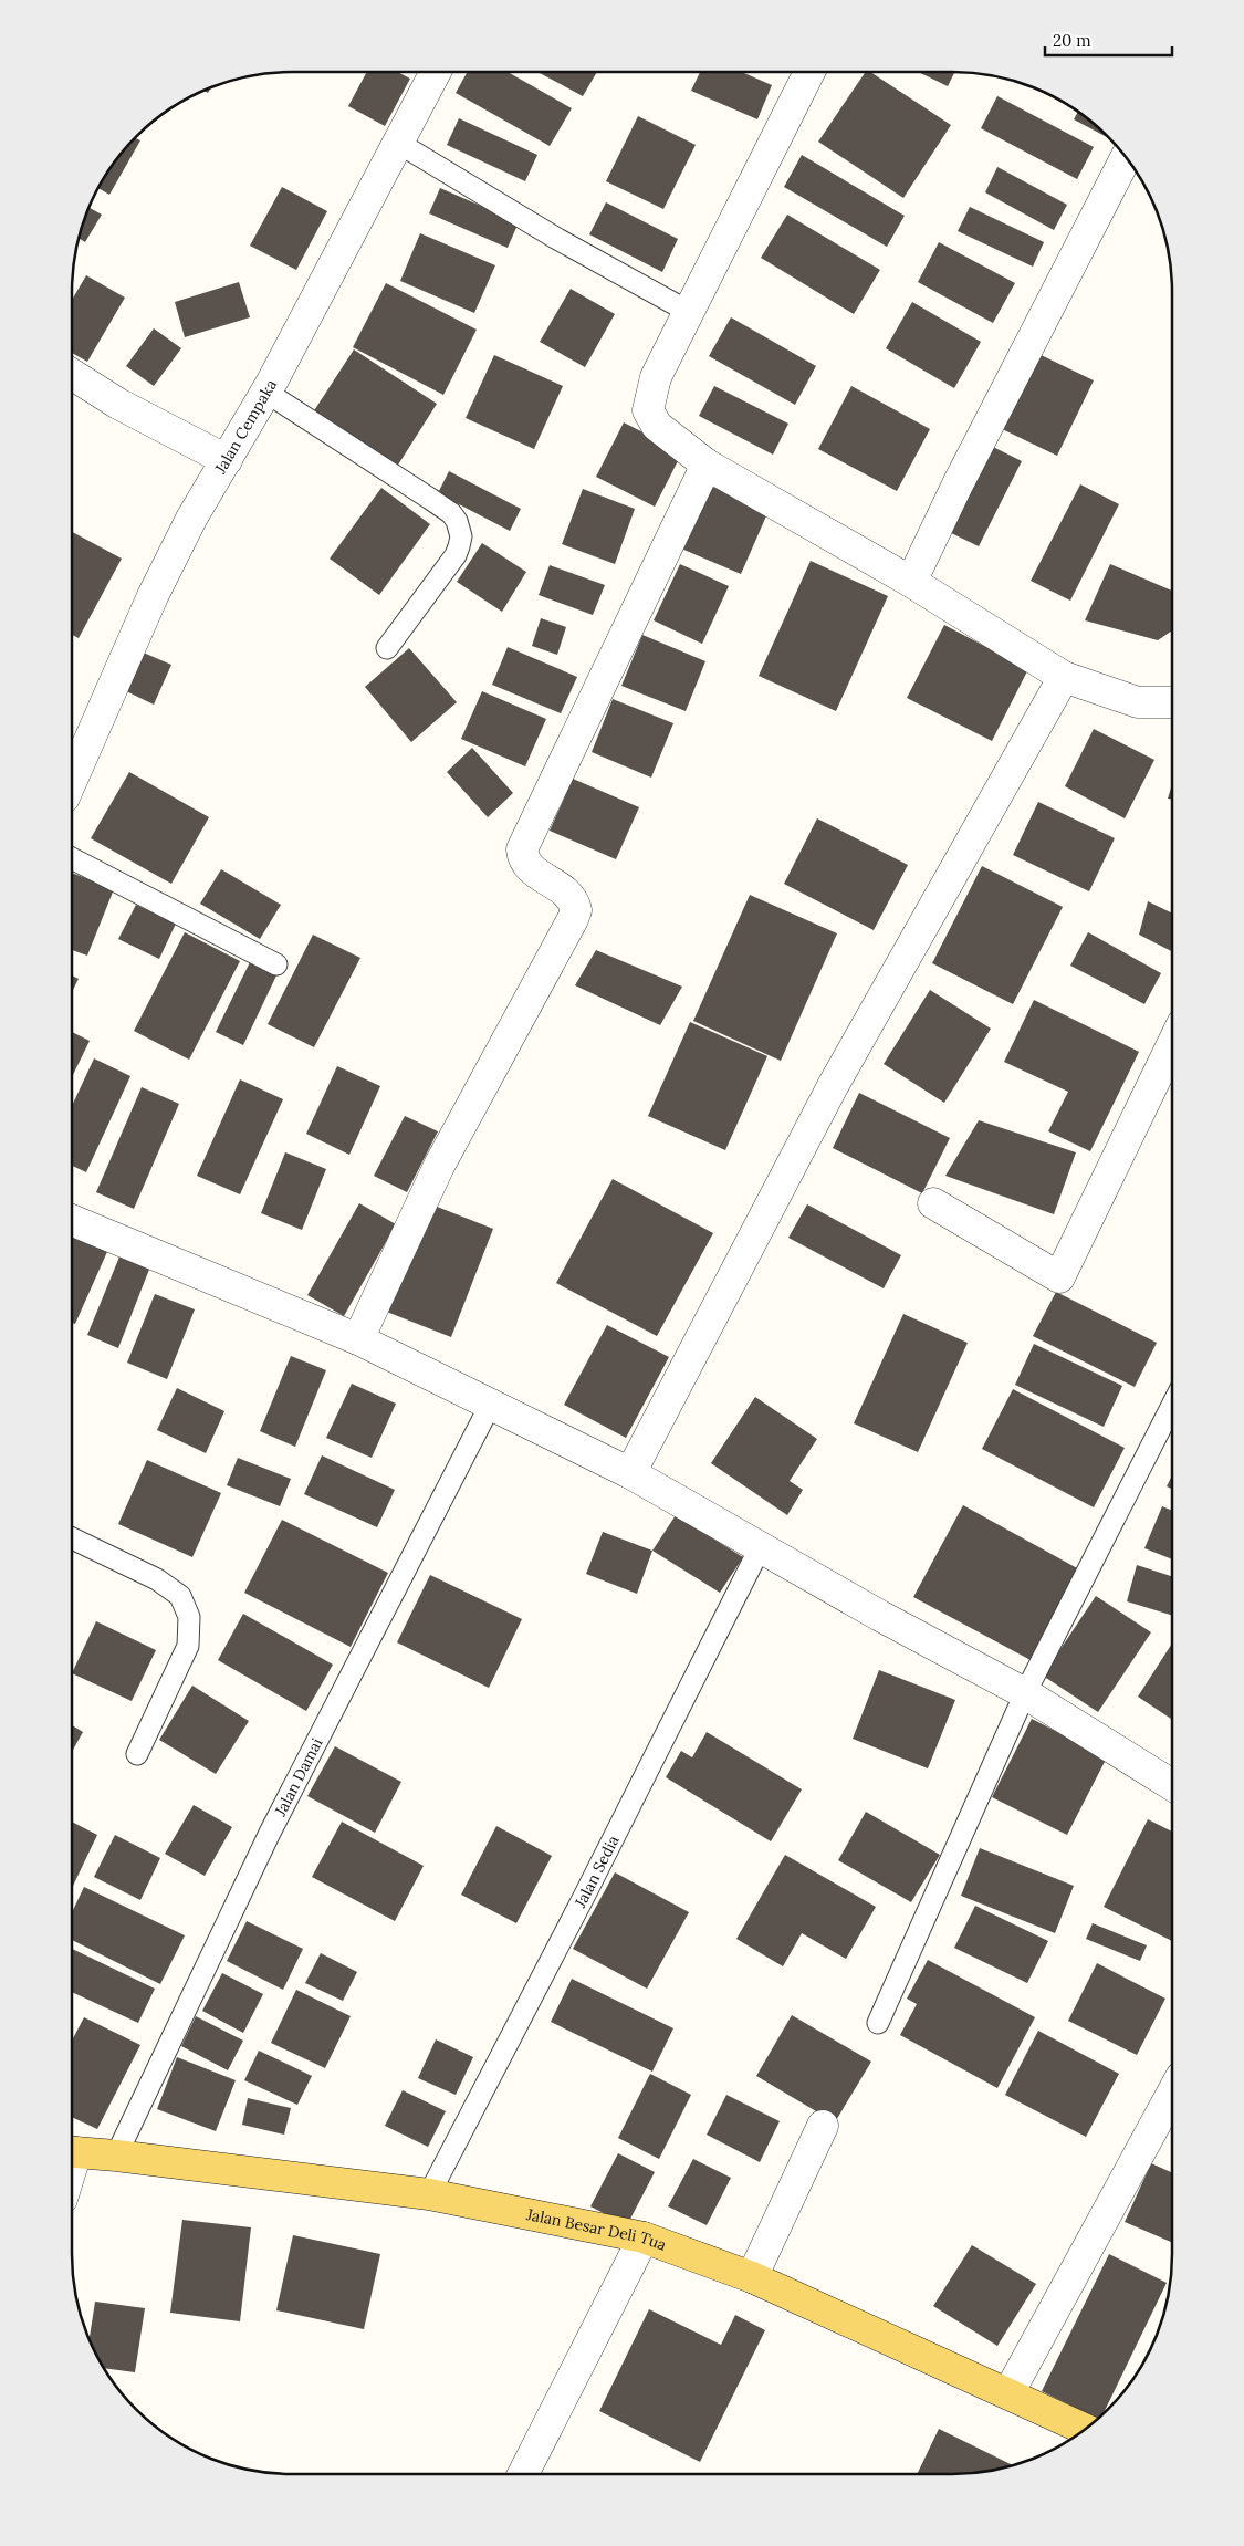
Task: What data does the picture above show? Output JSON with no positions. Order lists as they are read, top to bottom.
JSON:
{
  "streets": {
    "main road": ["Jalan Besar Deli Tua"],
    "street": ["Jalan Cempaka"],
    "lane": ["Jalan Damai", "Jalan Sedia"]
  },
  "crossings": [
    ["Jalan Damai", "Jalan Besar Deli Tua"],
    ["Jalan Sedia", "Jalan Besar Deli Tua"]
  ],
  "scale_bar": "20 m"
}
